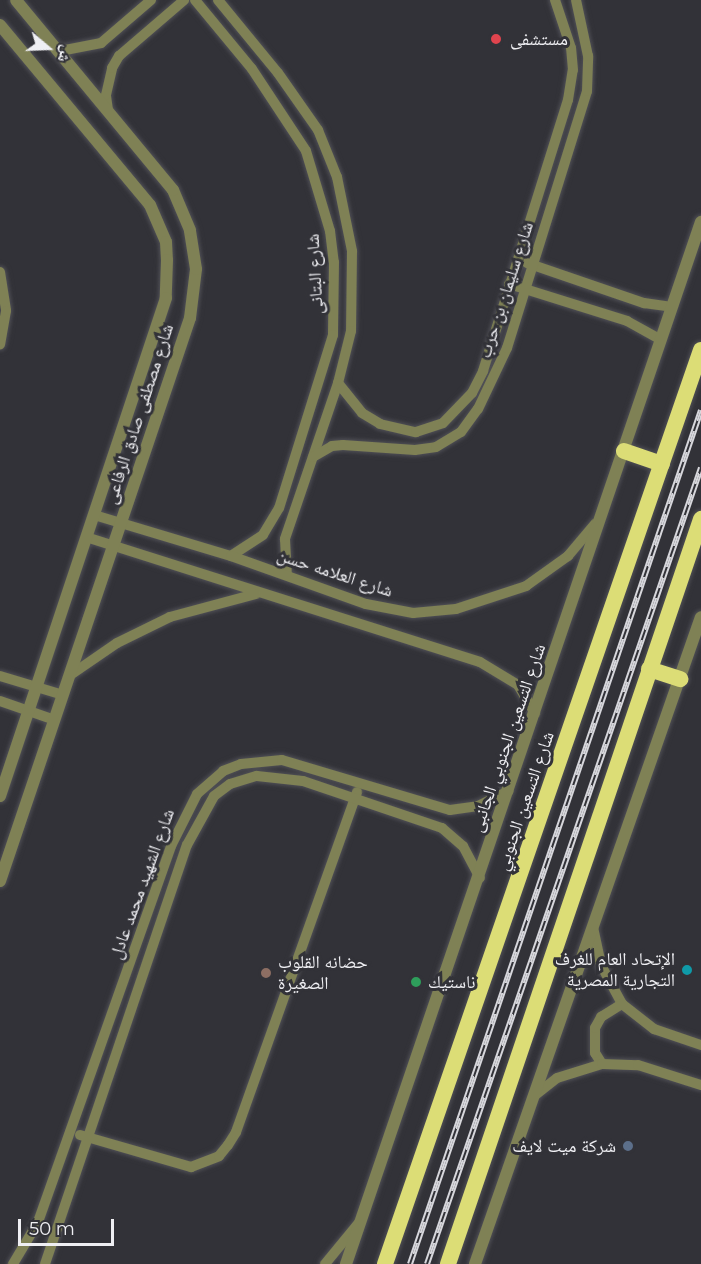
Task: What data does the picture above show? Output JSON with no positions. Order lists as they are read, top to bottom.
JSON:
{
  "streets": {
    "highway": ["شارع التسعين الجنوبي"],
    "street": [
      "شارع البتانى",
      "شارع سليمان بن حرب",
      "شارع مصطفى صادق الرفاعى",
      "شارع العلامه حسن",
      "شارع التسعين الجنوبي الجانبى",
      "شارع الشهيد محمد عادل"
    ]
  },
  "crossings": [
    ["شارع البتانى", "شارع سليمان بن حرب"],
    ["شارع البتانى", "شارع العلامه حسن"],
    ["شارع مصطفى صادق الرفاعى", "شارع العلامه حسن"],
    ["شارع العلامه حسن", "شارع التسعين الجنوبي الجانبى"],
    ["شارع التسعين الجنوبي الجانبى", "شارع الشهيد محمد عادل"]
  ],
  "places": [
    "مستشفى",
    "الإتحاد العام للغرف التجارية المصرية",
    "حضانه القلوب الصغيرة",
    "ناستيك",
    "شركة ميت لايف"
  ],
  "scale_bar": "50 m",
  "north": "right"
}
